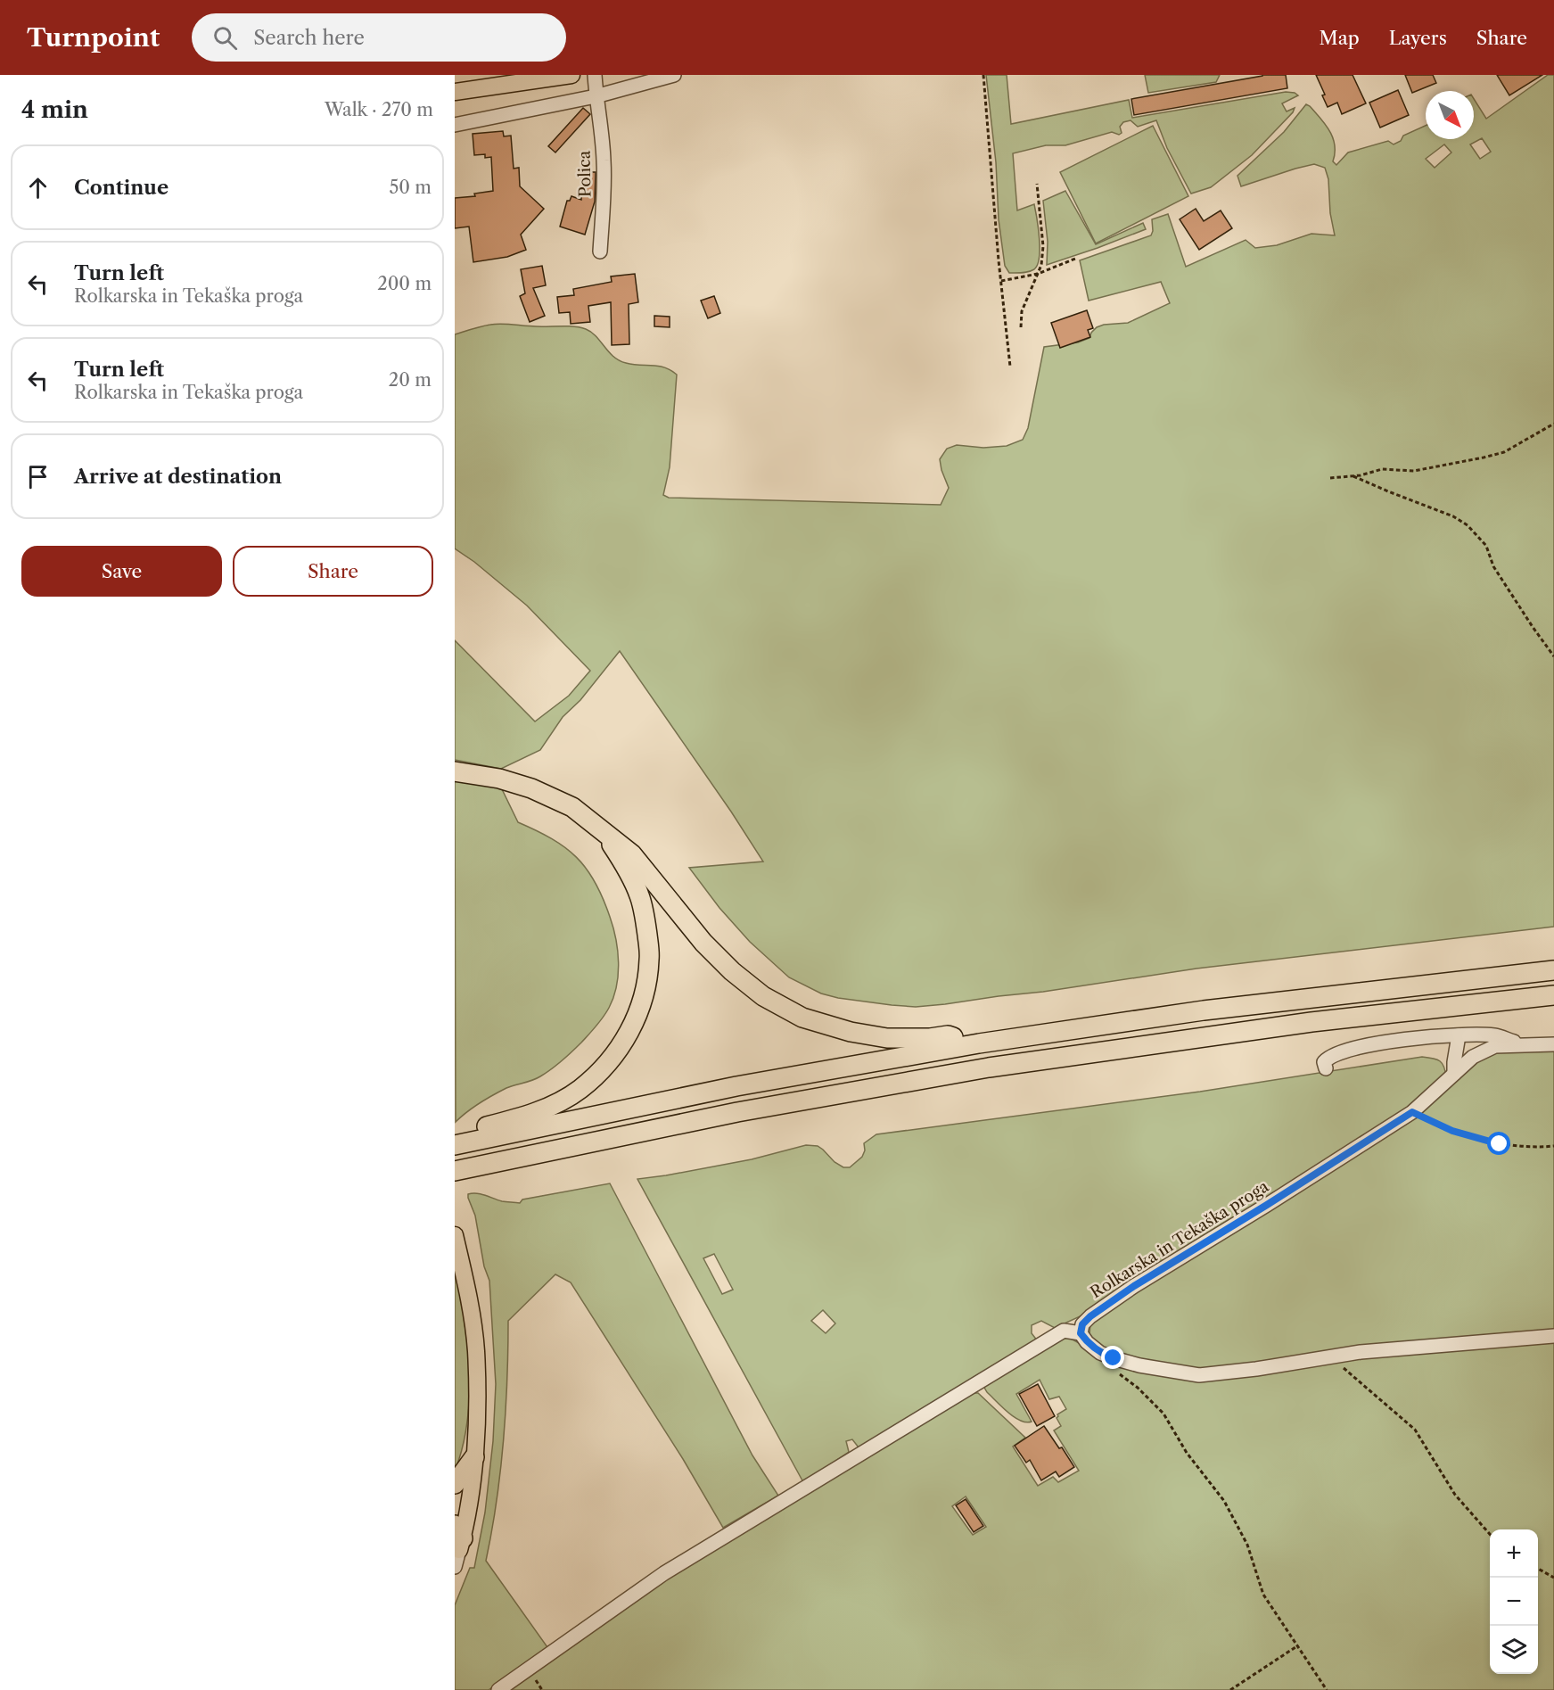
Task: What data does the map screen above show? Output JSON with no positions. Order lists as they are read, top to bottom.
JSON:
{
  "streets": {
    "street": ["Polica", "Rolkarska in Tekaška proga"]
  },
  "north": "bottom right",
  "page": {
    "header": "Turnpoint",
    "search": "Search here",
    "nav": ["Map", "Layers", "Share"],
    "heading": ["4 min", "Walk · 270 m"],
    "list": [
      ["Continue", "50 m"],
      ["Turn left", "Rolkarska in Tekaška proga", "200 m"],
      ["Turn left", "Rolkarska in Tekaška proga", "20 m"],
      "Arrive at destination"
    ],
    "buttons": ["Save", "Share"],
    "map_buttons": ["+", "−"]
  }
}
